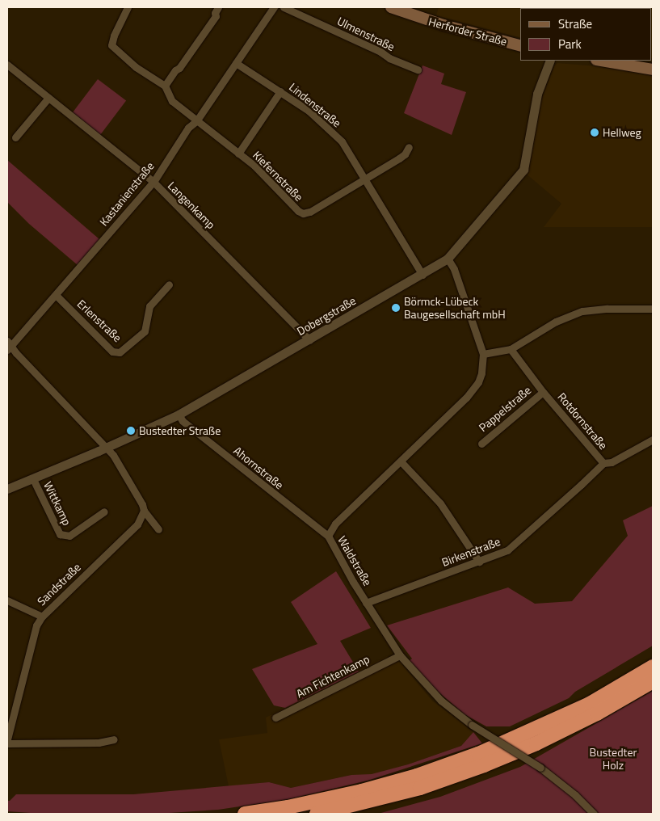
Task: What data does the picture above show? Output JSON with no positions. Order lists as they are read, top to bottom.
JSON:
{
  "streets": {
    "main road": ["Herforder Straße"],
    "street": [
      "Ulmenstraße",
      "Lindenstraße",
      "Kiefernstraße",
      "Kastanienstraße",
      "Langenkamp",
      "Dobergstraße",
      "Erlenstraße",
      "Pappelstraße",
      "Rotdornstraße",
      "Ahornstraße",
      "Wittkamp",
      "Birkenstraße",
      "Waldstraße",
      "Sandstraße",
      "Am Fichtenkamp"
    ]
  },
  "crossings": [
    ["Lindenstraße", "Kiefernstraße"],
    ["Lindenstraße", "Kastanienstraße"],
    ["Lindenstraße", "Dobergstraße"],
    ["Kiefernstraße", "Kastanienstraße"],
    ["Kastanienstraße", "Langenkamp"],
    ["Kastanienstraße", "Erlenstraße"],
    ["Langenkamp", "Dobergstraße"],
    ["Dobergstraße", "Ahornstraße"],
    ["Dobergstraße", "Wittkamp"],
    ["Dobergstraße", "Waldstraße"],
    ["Pappelstraße", "Rotdornstraße"],
    ["Rotdornstraße", "Birkenstraße"],
    ["Ahornstraße", "Waldstraße"],
    ["Birkenstraße", "Waldstraße"],
    ["Waldstraße", "Am Fichtenkamp"]
  ],
  "parks": ["Bustedter Holz"],
  "places": ["Hellweg", "Börmck-Lübeck Baugesellschaft mbH", "Bustedter Straße"],
  "legend": ["Straße", "Park"]
}
